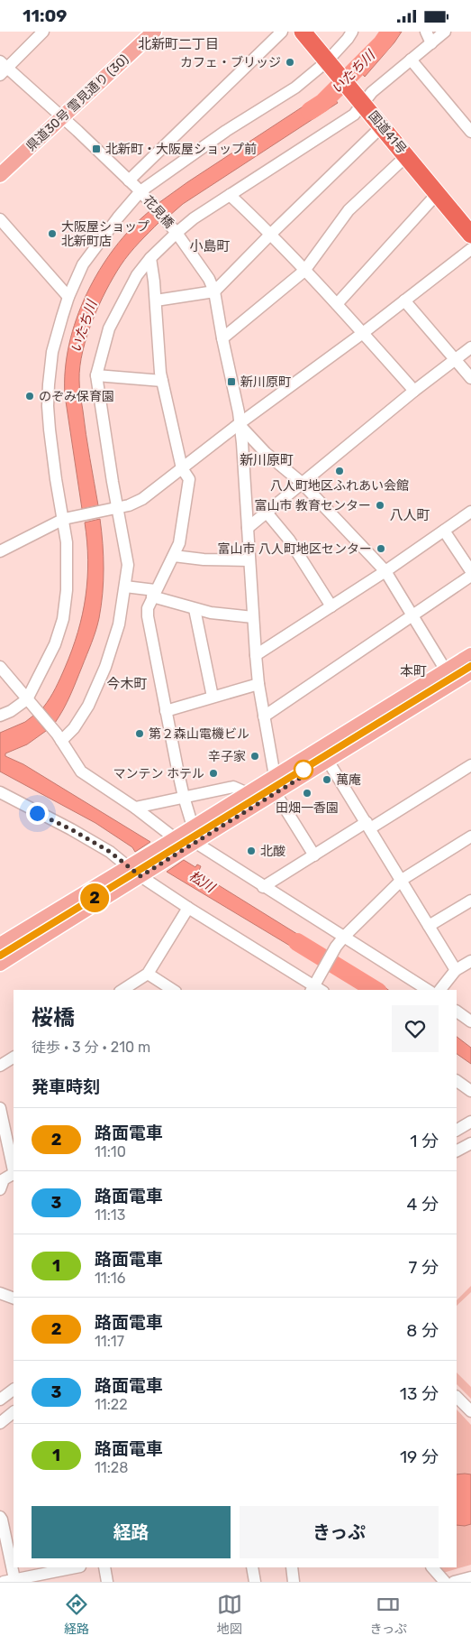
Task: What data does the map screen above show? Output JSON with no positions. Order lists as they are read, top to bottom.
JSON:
{
  "streets": {
    "highway": ["国道41号"],
    "main road": ["県道30号 雪見通り (30)"],
    "street": ["花見橋"]
  },
  "crossings": [
    ["県道30号 雪見通り (30)", "花見橋"]
  ],
  "districts": [
    "北新町二丁目",
    "小島町",
    "新川原町",
    "八人町",
    "本町",
    "今木町"
  ],
  "water": ["いたち川", "松川"],
  "places": {
    "other": [
      "カフェ・ブリッジ",
      "大阪屋ショップ 北新町店",
      "のぞみ保育園",
      "八人町地区ふれあい会館",
      "富山市 教育センター",
      "富山市 八人町地区センター",
      "第２森山電機ビル",
      "辛子家",
      "マンテン ホテル",
      "萬庵",
      "田畑一香園",
      "北酸"
    ],
    "transit": ["北新町・大阪屋ショップ前", "新川原町"]
  },
  "lines": ["tram line 2"],
  "page": {
    "status": "11:09",
    "on_map": "2",
    "heading": [
      ["桜橋", "徒歩 · 3 分 · 210 m"],
      "発車時刻"
    ],
    "list": [
      {
        "mark": "2",
        "name": "路面電車",
        "note": "11:10",
        "value": "1 分"
      },
      {
        "mark": "3",
        "name": "路面電車",
        "note": "11:13",
        "value": "4 分"
      },
      {
        "mark": "1",
        "name": "路面電車",
        "note": "11:16",
        "value": "7 分"
      },
      {
        "mark": "2",
        "name": "路面電車",
        "note": "11:17",
        "value": "8 分"
      },
      {
        "mark": "3",
        "name": "路面電車",
        "note": "11:22",
        "value": "13 分"
      },
      {
        "mark": "1",
        "name": "路面電車",
        "note": "11:28",
        "value": "19 分"
      }
    ],
    "buttons": ["経路", "きっぷ"],
    "tabs": ["経路", "地図", "きっぷ"]
  }
}
